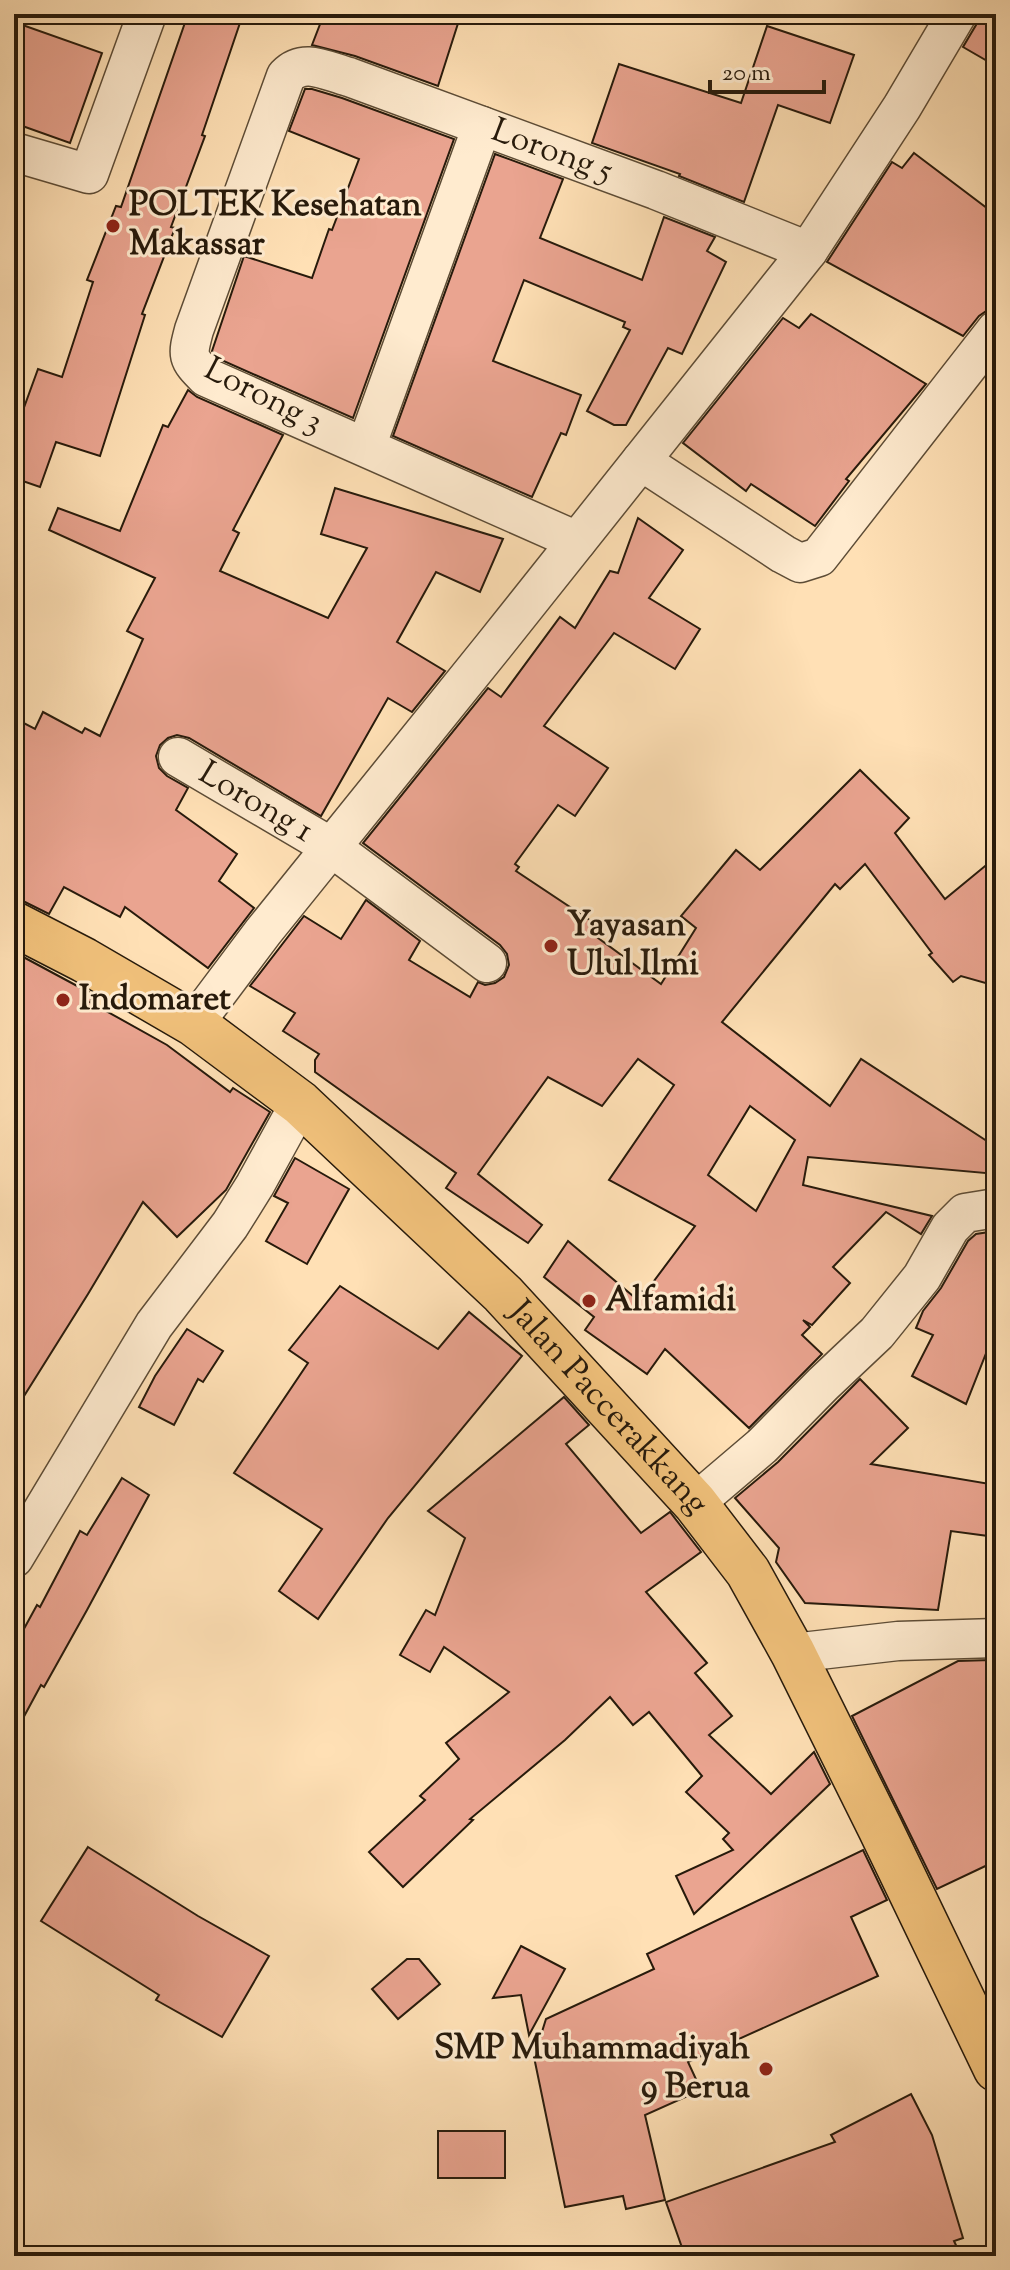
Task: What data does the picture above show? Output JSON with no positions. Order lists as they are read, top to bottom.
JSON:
{
  "streets": {
    "main road": ["Jalan Paccerakkang"],
    "street": ["Lorong 5", "Lorong 3", "Lorong 1"]
  },
  "crossings": [
    ["Lorong 5", "Lorong 3"]
  ],
  "places": [
    "POLTEK Kesehatan Makassar",
    "Yayasan Ulul Ilmi",
    "Indomaret",
    "Alfamidi",
    "SMP Muhammadiyah 9 Berua"
  ],
  "scale_bar": "20 m"
}
